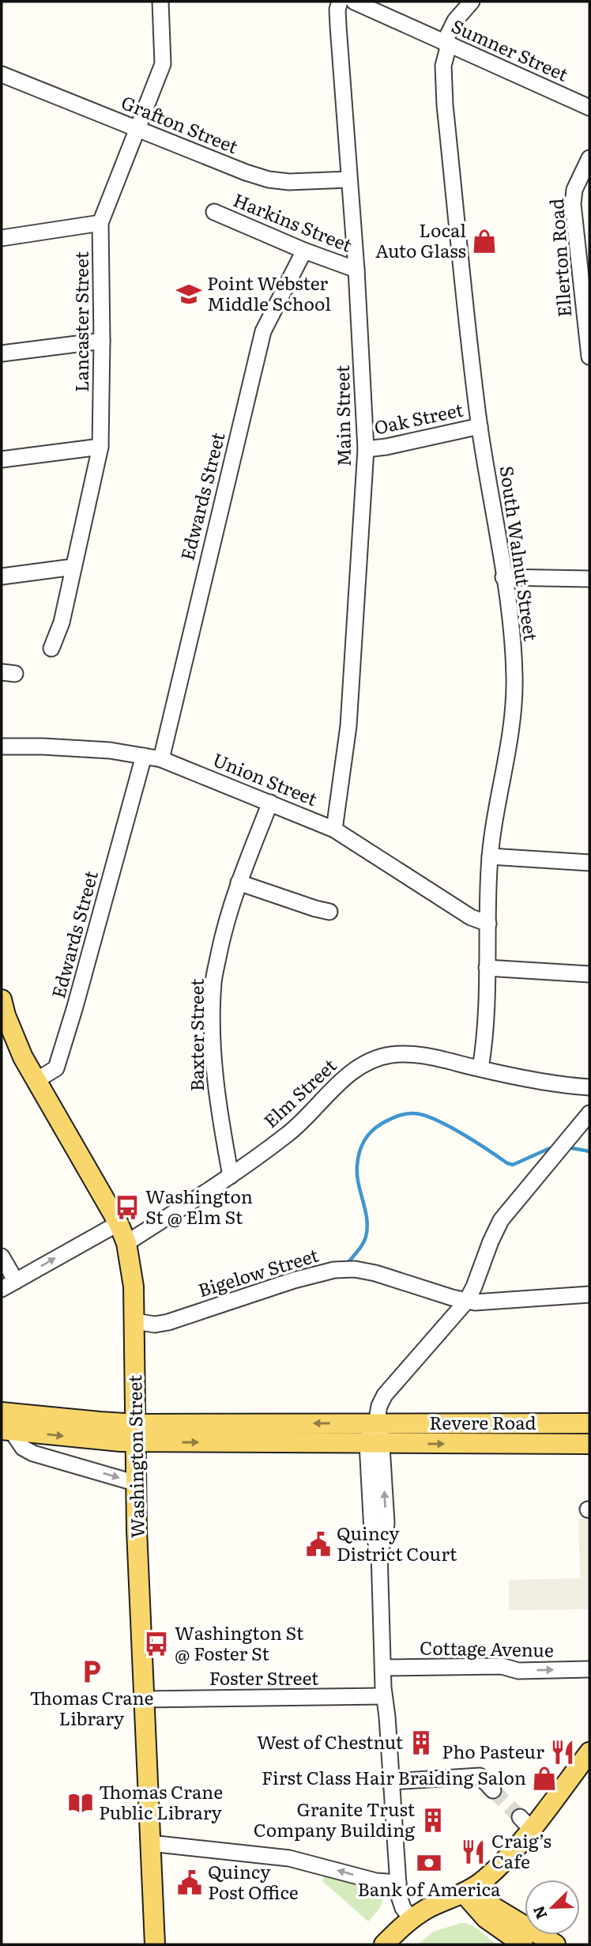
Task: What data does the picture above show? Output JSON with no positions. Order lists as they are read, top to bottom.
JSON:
{
  "streets": {
    "main road": ["Revere Road", "Washington Street"],
    "street": [
      "Sumner Street",
      "Grafton Street",
      "Harkins Street",
      "Ellerton Road",
      "Lancaster Street",
      "Main Street",
      "Oak Street",
      "Edwards Street",
      "South Walnut Street",
      "Union Street",
      "Baxter Street",
      "Elm Street",
      "Bigelow Street",
      "Cottage Avenue",
      "Foster Street"
    ]
  },
  "crossings": [
    ["Sumner Street", "South Walnut Street"],
    ["Grafton Street", "Lancaster Street"],
    ["Grafton Street", "Main Street"],
    ["Harkins Street", "Main Street"],
    ["Harkins Street", "Edwards Street"],
    ["Main Street", "Oak Street"],
    ["Main Street", "Union Street"],
    ["Oak Street", "South Walnut Street"],
    ["Edwards Street", "Union Street"],
    ["Edwards Street", "Washington Street"],
    ["South Walnut Street", "Union Street"],
    ["South Walnut Street", "Elm Street"],
    ["Union Street", "Baxter Street"],
    ["Baxter Street", "Elm Street"],
    ["Elm Street", "Washington Street"],
    ["Bigelow Street", "Washington Street"],
    ["Revere Road", "Washington Street"],
    ["Washington Street", "Foster Street"]
  ],
  "places": {
    "shop": ["Local Auto Glass", "First Class Hair Braiding Salon"],
    "school or university": ["Point Webster Middle School"],
    "bus stop": ["Washington St @ Elm St", "Washington St @ Foster St"],
    "public building": ["Quincy District Court", "Quincy Post Office"],
    "parking": ["Thomas Crane Library"],
    "building": ["West of Chestnut", "Granite Trust Company Building"],
    "restaurant": ["Pho Pasteur", "Craig’s Cafe"],
    "library": ["Thomas Crane Public Library"],
    "bank": ["Bank of America"]
  },
  "north": "bottom left"
}
